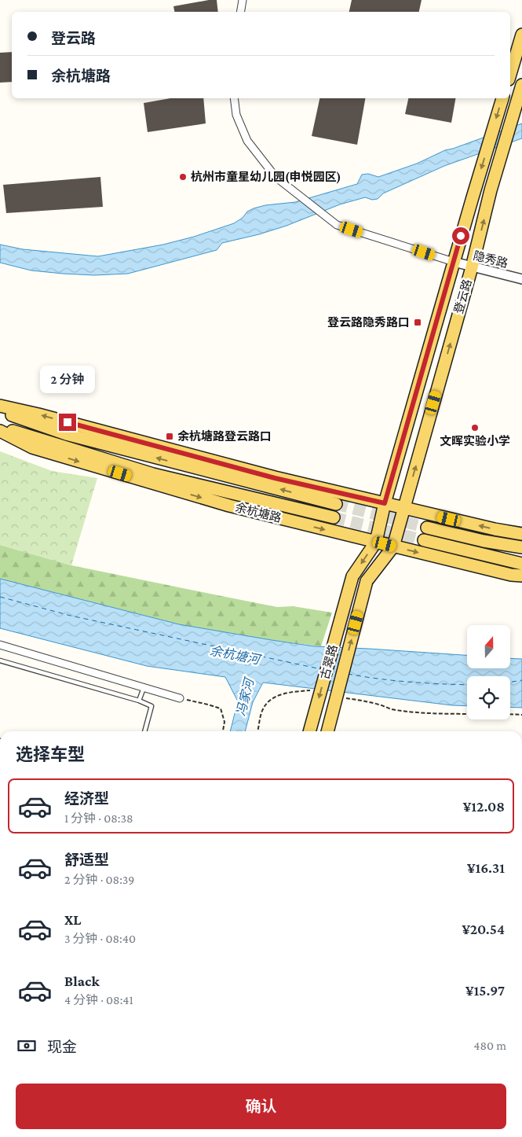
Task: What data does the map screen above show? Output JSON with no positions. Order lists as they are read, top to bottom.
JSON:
{
  "streets": {
    "main road": ["登云路", "余杭塘路", "古翠路"],
    "street": ["隐秀路"]
  },
  "crossings": [
    ["隐秀路", "登云路"],
    ["登云路", "古翠路"],
    ["余杭塘路", "古翠路"]
  ],
  "water": ["余杭塘河", "冯家河"],
  "places": {
    "other": ["杭州市童星幼儿园(申悦园区)", "文晖实验小学"],
    "transit": ["登云路隐秀路口", "余杭塘路登云路口"]
  },
  "north": "top",
  "page": {
    "banner": ["登云路", "余杭塘路"],
    "bubble": "2 分钟",
    "heading": "选择车型",
    "list": [
      {
        "name": "经济型",
        "note": "1 分钟 · 08:38",
        "value": "¥12.08"
      },
      {
        "name": "舒适型",
        "note": "2 分钟 · 08:39",
        "value": "¥16.31"
      },
      {
        "name": "XL",
        "note": "3 分钟 · 08:40",
        "value": "¥20.54"
      },
      {
        "name": "Black",
        "note": "4 分钟 · 08:41",
        "value": "¥15.97"
      }
    ],
    "pay": ["现金", "480 m"],
    "buttons": "确认"
  }
}
